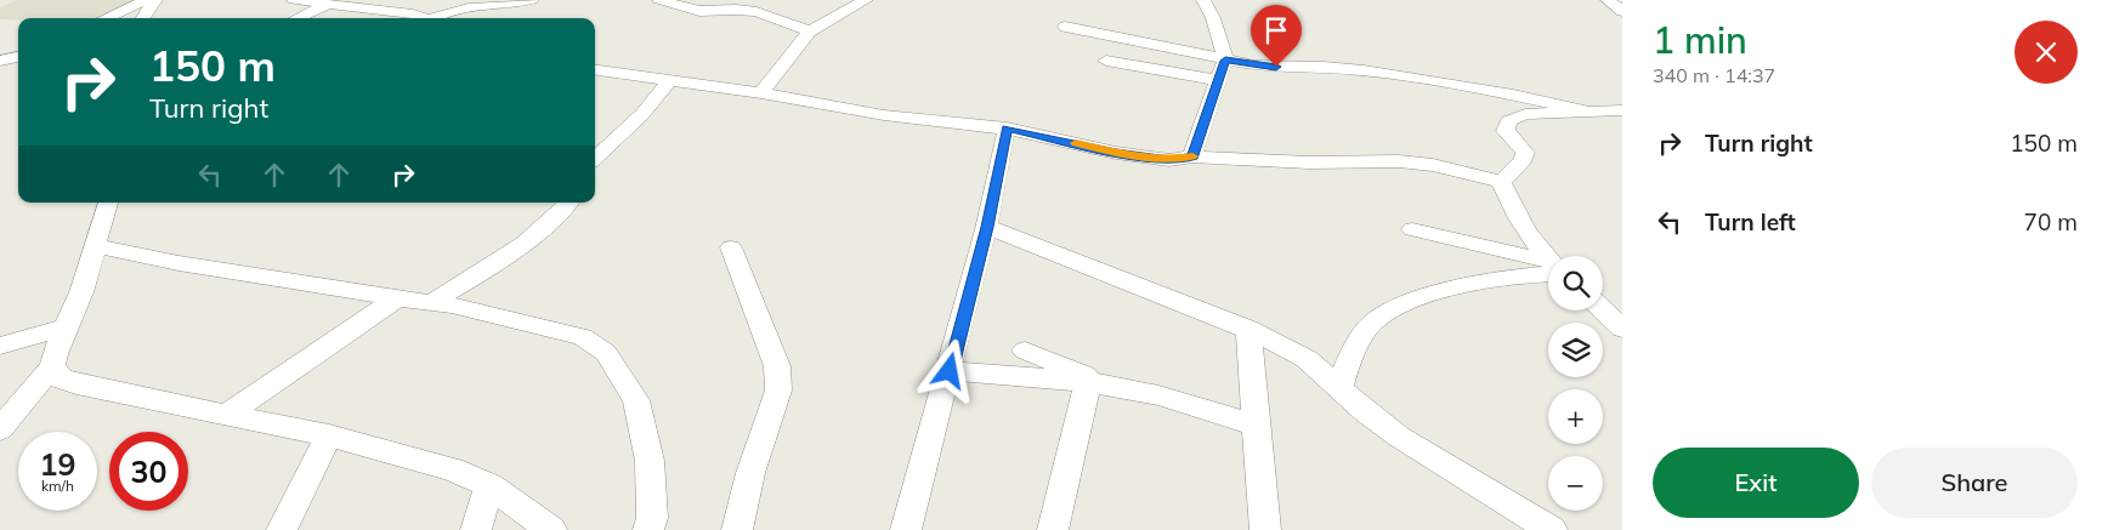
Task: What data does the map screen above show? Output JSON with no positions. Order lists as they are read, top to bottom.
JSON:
{
  "page": {
    "heading": ["1 min", "340 m · 14:37"],
    "turn": ["150 m", "Turn right"],
    "list": [
      {
        "name": "Turn right",
        "value": "150 m"
      },
      {
        "name": "Turn left",
        "value": "70 m"
      }
    ],
    "map_buttons": ["+", "−"],
    "speed": "19 km/h",
    "limit": "30",
    "buttons": ["Exit", "Share"]
  }
}
